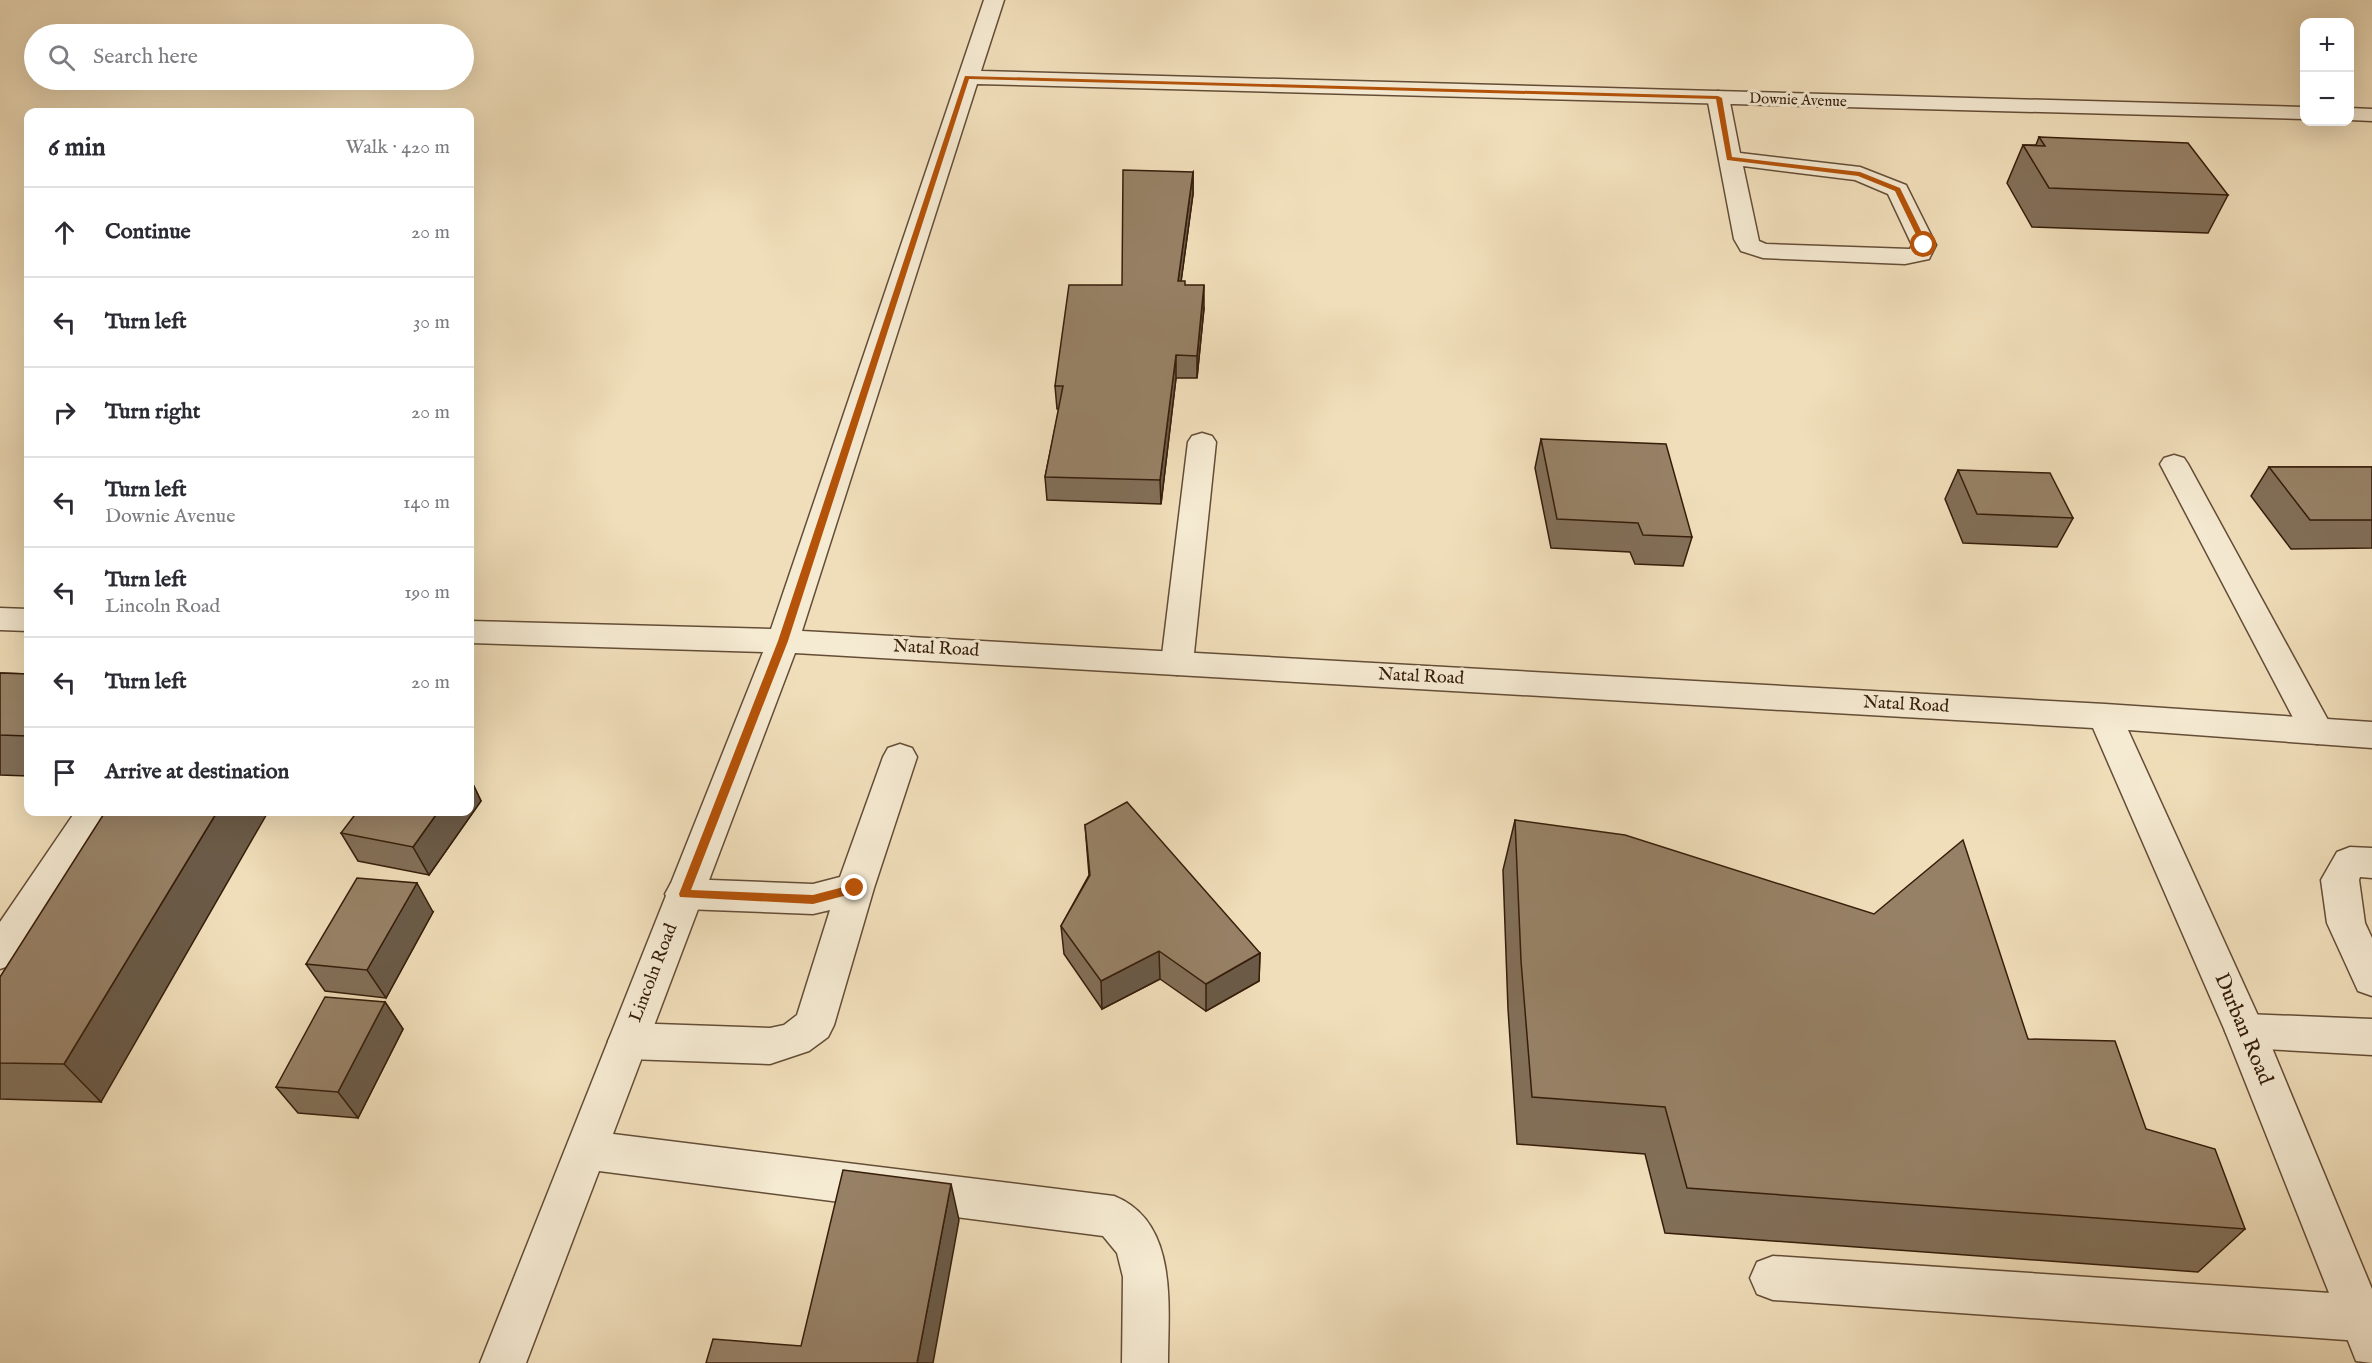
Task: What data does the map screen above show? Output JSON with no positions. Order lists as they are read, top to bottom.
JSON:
{
  "streets": {
    "street": [
      "Downie Avenue",
      "Natal Road",
      "Lincoln Road",
      "Durban Road"
    ]
  },
  "crossings": [
    ["Downie Avenue", "Lincoln Road"],
    ["Natal Road", "Lincoln Road"],
    ["Natal Road", "Durban Road"]
  ],
  "page": {
    "map_buttons": ["+", "−"],
    "search": "Search here",
    "heading": ["6 min", "Walk · 420 m"],
    "list": [
      ["Continue", "20 m"],
      ["Turn left", "30 m"],
      ["Turn right", "20 m"],
      ["Turn left", "Downie Avenue", "140 m"],
      ["Turn left", "Lincoln Road", "190 m"],
      ["Turn left", "20 m"],
      "Arrive at destination"
    ]
  }
}
